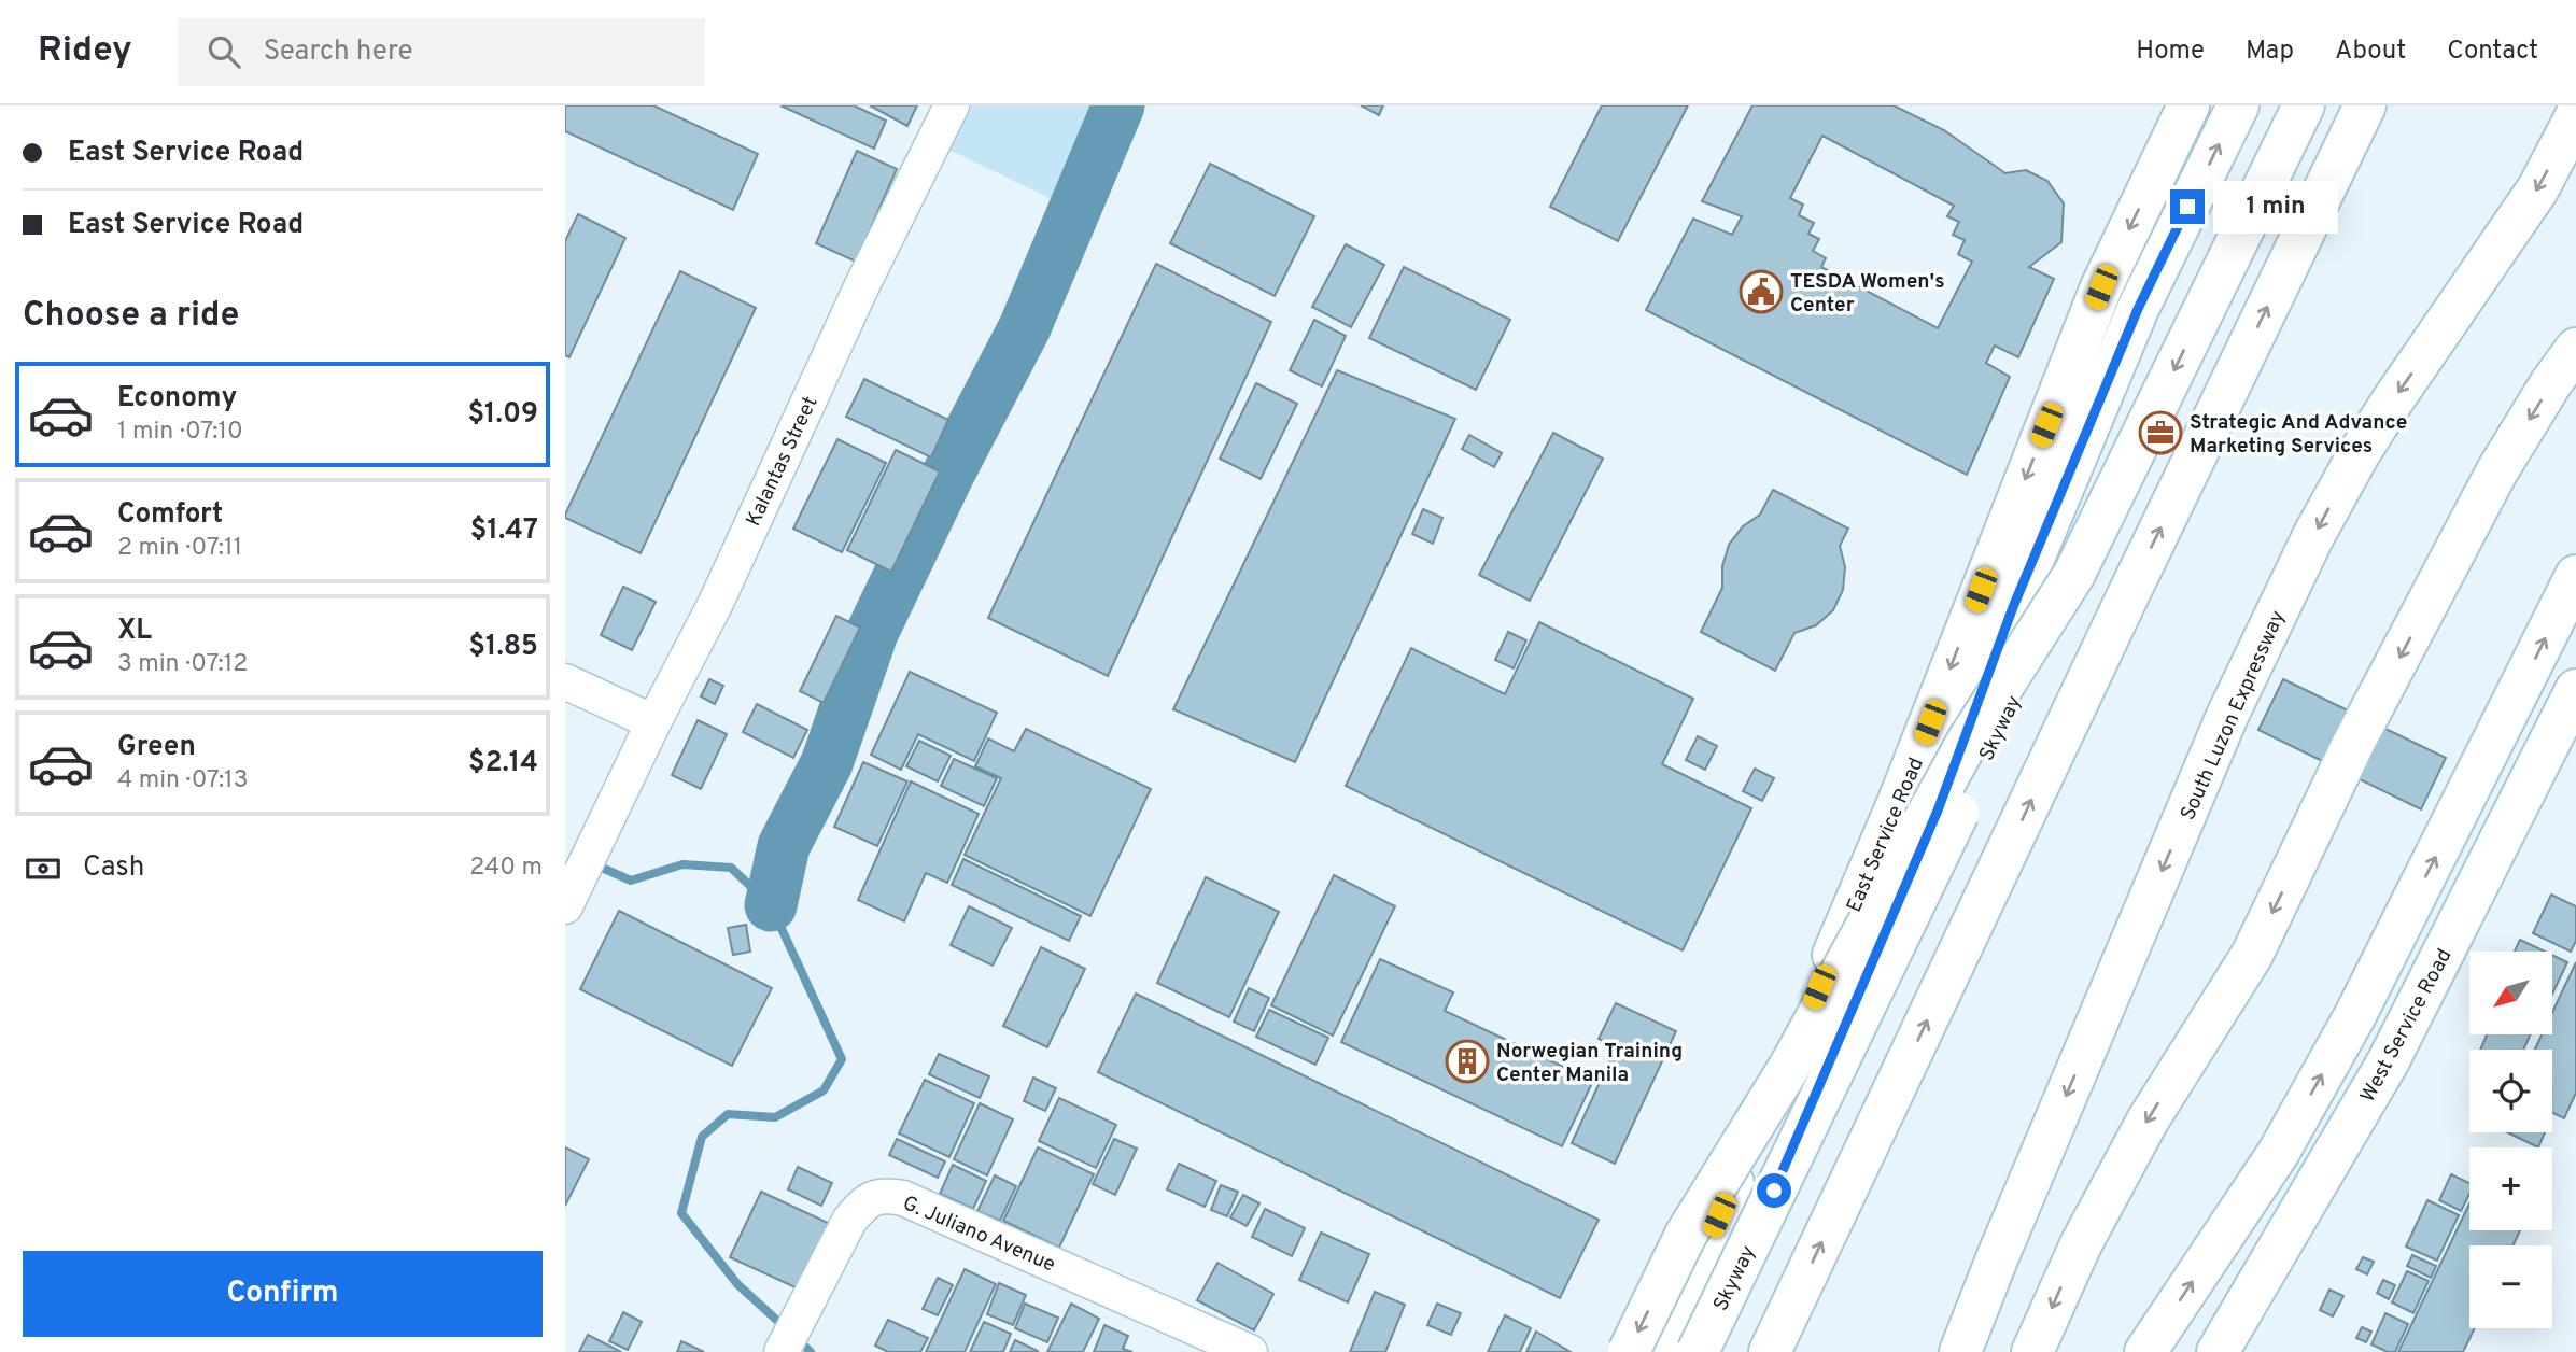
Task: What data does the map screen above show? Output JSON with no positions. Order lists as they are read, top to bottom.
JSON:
{
  "streets": {
    "main road": [
      "South Luzon Expressway",
      "Skyway",
      "East Service Road",
      "West Service Road"
    ],
    "street": ["Kalantas Street", "G. Juliano Avenue"]
  },
  "crossings": [
    ["Skyway", "East Service Road"]
  ],
  "places": {
    "public building": ["TESDA Women's Center"],
    "office": ["Strategic And Advance Marketing Services"],
    "building": ["Norwegian Training Center Manila"]
  },
  "north": "bottom left",
  "page": {
    "header": "Ridey",
    "search": "Search here",
    "nav": [
      "Home",
      "Map",
      "About",
      "Contact"
    ],
    "banner": ["East Service Road", "East Service Road"],
    "bubble": "1 min",
    "heading": "Choose a ride",
    "list": [
      {
        "name": "Economy",
        "note": "1 min · 07:10",
        "value": "$1.09"
      },
      {
        "name": "Comfort",
        "note": "2 min · 07:11",
        "value": "$1.47"
      },
      {
        "name": "XL",
        "note": "3 min · 07:12",
        "value": "$1.85"
      },
      {
        "name": "Green",
        "note": "4 min · 07:13",
        "value": "$2.14"
      }
    ],
    "pay": ["Cash", "240 m"],
    "map_buttons": ["+", "−"],
    "buttons": "Confirm"
  }
}
